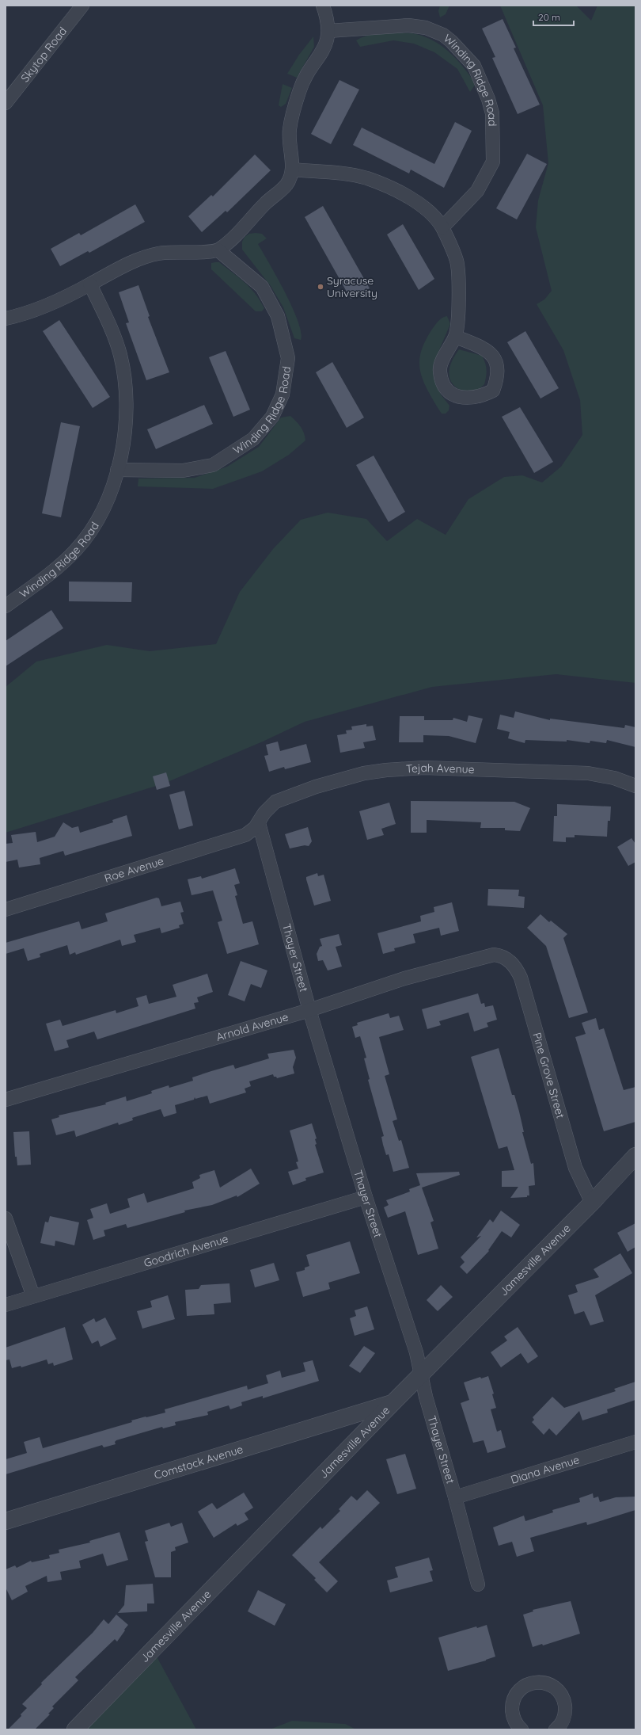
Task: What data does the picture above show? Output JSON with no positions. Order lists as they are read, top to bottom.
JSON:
{
  "streets": {
    "street": [
      "Skytop Road",
      "Winding Ridge Road",
      "Tejah Avenue",
      "Roe Avenue",
      "Thayer Street",
      "Arnold Avenue",
      "Pine Grove Street",
      "Goodrich Avenue",
      "Jamesville Avenue",
      "Comstock Avenue",
      "Diana Avenue"
    ]
  },
  "crossings": [
    ["Tejah Avenue", "Roe Avenue"],
    ["Tejah Avenue", "Thayer Street"],
    ["Roe Avenue", "Thayer Street"],
    ["Thayer Street", "Arnold Avenue"],
    ["Thayer Street", "Goodrich Avenue"],
    ["Thayer Street", "Jamesville Avenue"],
    ["Thayer Street", "Diana Avenue"],
    ["Arnold Avenue", "Pine Grove Street"],
    ["Pine Grove Street", "Jamesville Avenue"],
    ["Jamesville Avenue", "Comstock Avenue"]
  ],
  "places": ["Syracuse University"],
  "scale_bar": "20 m"
}
